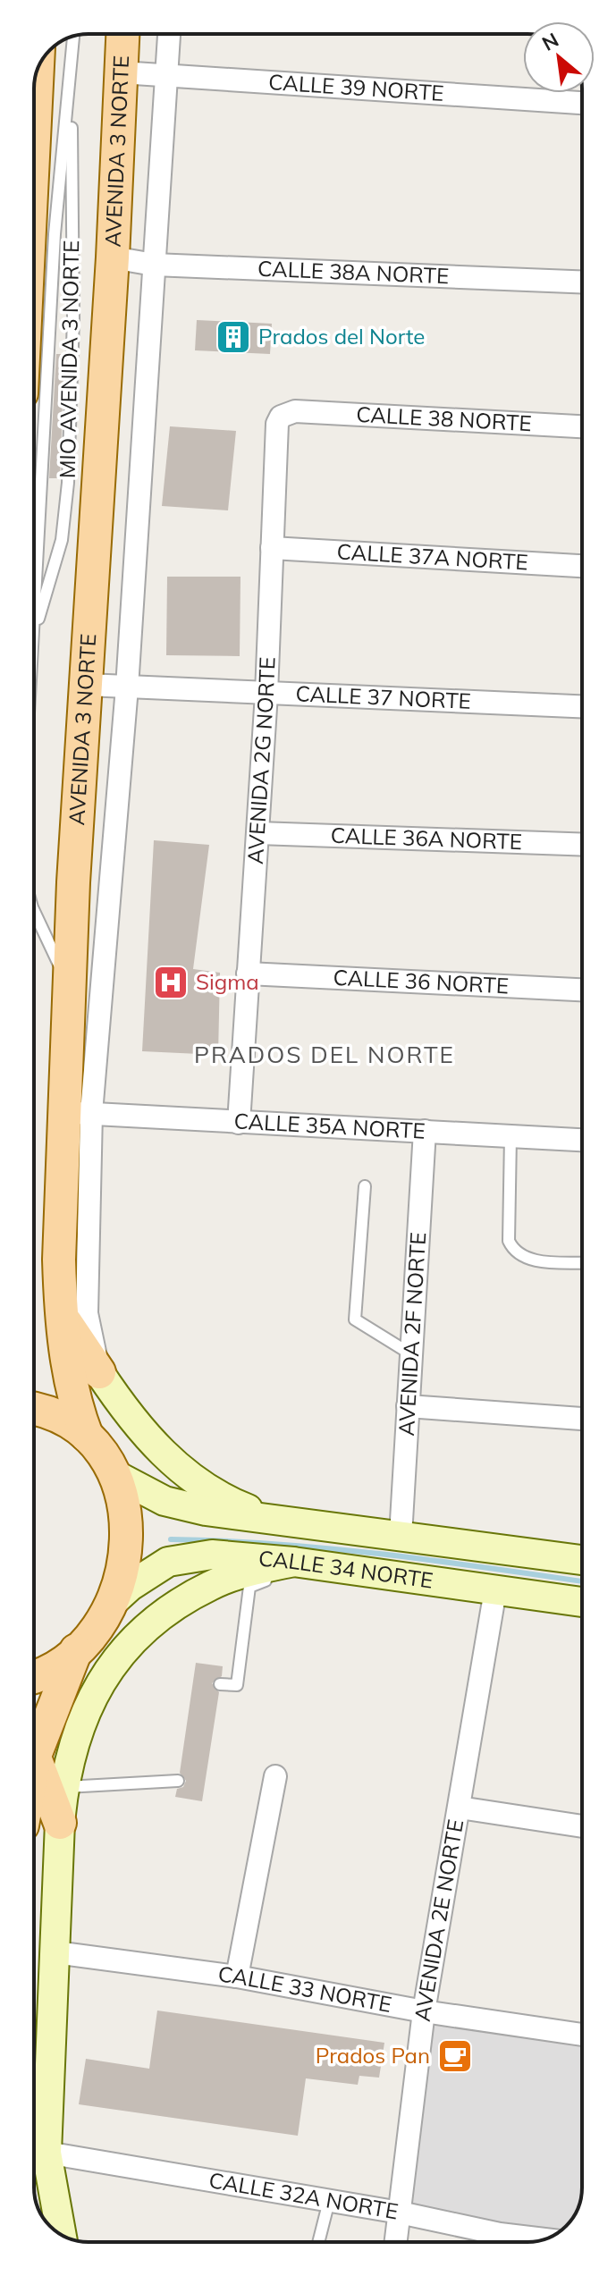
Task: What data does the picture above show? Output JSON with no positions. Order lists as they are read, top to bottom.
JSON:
{
  "streets": {
    "main road": ["AVENIDA 3 NORTE", "CALLE 34 NORTE"],
    "street": [
      "CALLE 39 NORTE",
      "CALLE 38A NORTE",
      "CALLE 38 NORTE",
      "CALLE 37A NORTE",
      "CALLE 37 NORTE",
      "AVENIDA 2G NORTE",
      "CALLE 36A NORTE",
      "CALLE 36 NORTE",
      "CALLE 35A NORTE",
      "AVENIDA 2F NORTE",
      "AVENIDA 2E NORTE",
      "CALLE 33 NORTE",
      "CALLE 32A NORTE"
    ],
    "lane": ["MIO AVENIDA 3 NORTE"]
  },
  "crossings": [
    ["CALLE 39 NORTE", "AVENIDA 3 NORTE"],
    ["AVENIDA 3 NORTE", "CALLE 38A NORTE"],
    ["AVENIDA 3 NORTE", "CALLE 37 NORTE"],
    ["AVENIDA 3 NORTE", "CALLE 35A NORTE"],
    ["CALLE 38 NORTE", "AVENIDA 2G NORTE"],
    ["CALLE 37A NORTE", "AVENIDA 2G NORTE"],
    ["CALLE 37 NORTE", "AVENIDA 2G NORTE"],
    ["AVENIDA 2G NORTE", "CALLE 36A NORTE"],
    ["AVENIDA 2G NORTE", "CALLE 36 NORTE"],
    ["AVENIDA 2G NORTE", "CALLE 35A NORTE"],
    ["CALLE 35A NORTE", "AVENIDA 2F NORTE"],
    ["AVENIDA 2F NORTE", "CALLE 34 NORTE"],
    ["CALLE 34 NORTE", "AVENIDA 2E NORTE"],
    ["AVENIDA 2E NORTE", "CALLE 33 NORTE"],
    ["AVENIDA 2E NORTE", "CALLE 32A NORTE"]
  ],
  "districts": ["PRADOS DEL NORTE"],
  "places": {
    "building": ["Prados del Norte"],
    "hospital": ["Sigma"],
    "cafe": ["Prados Pan"]
  },
  "north": "top left"
}
